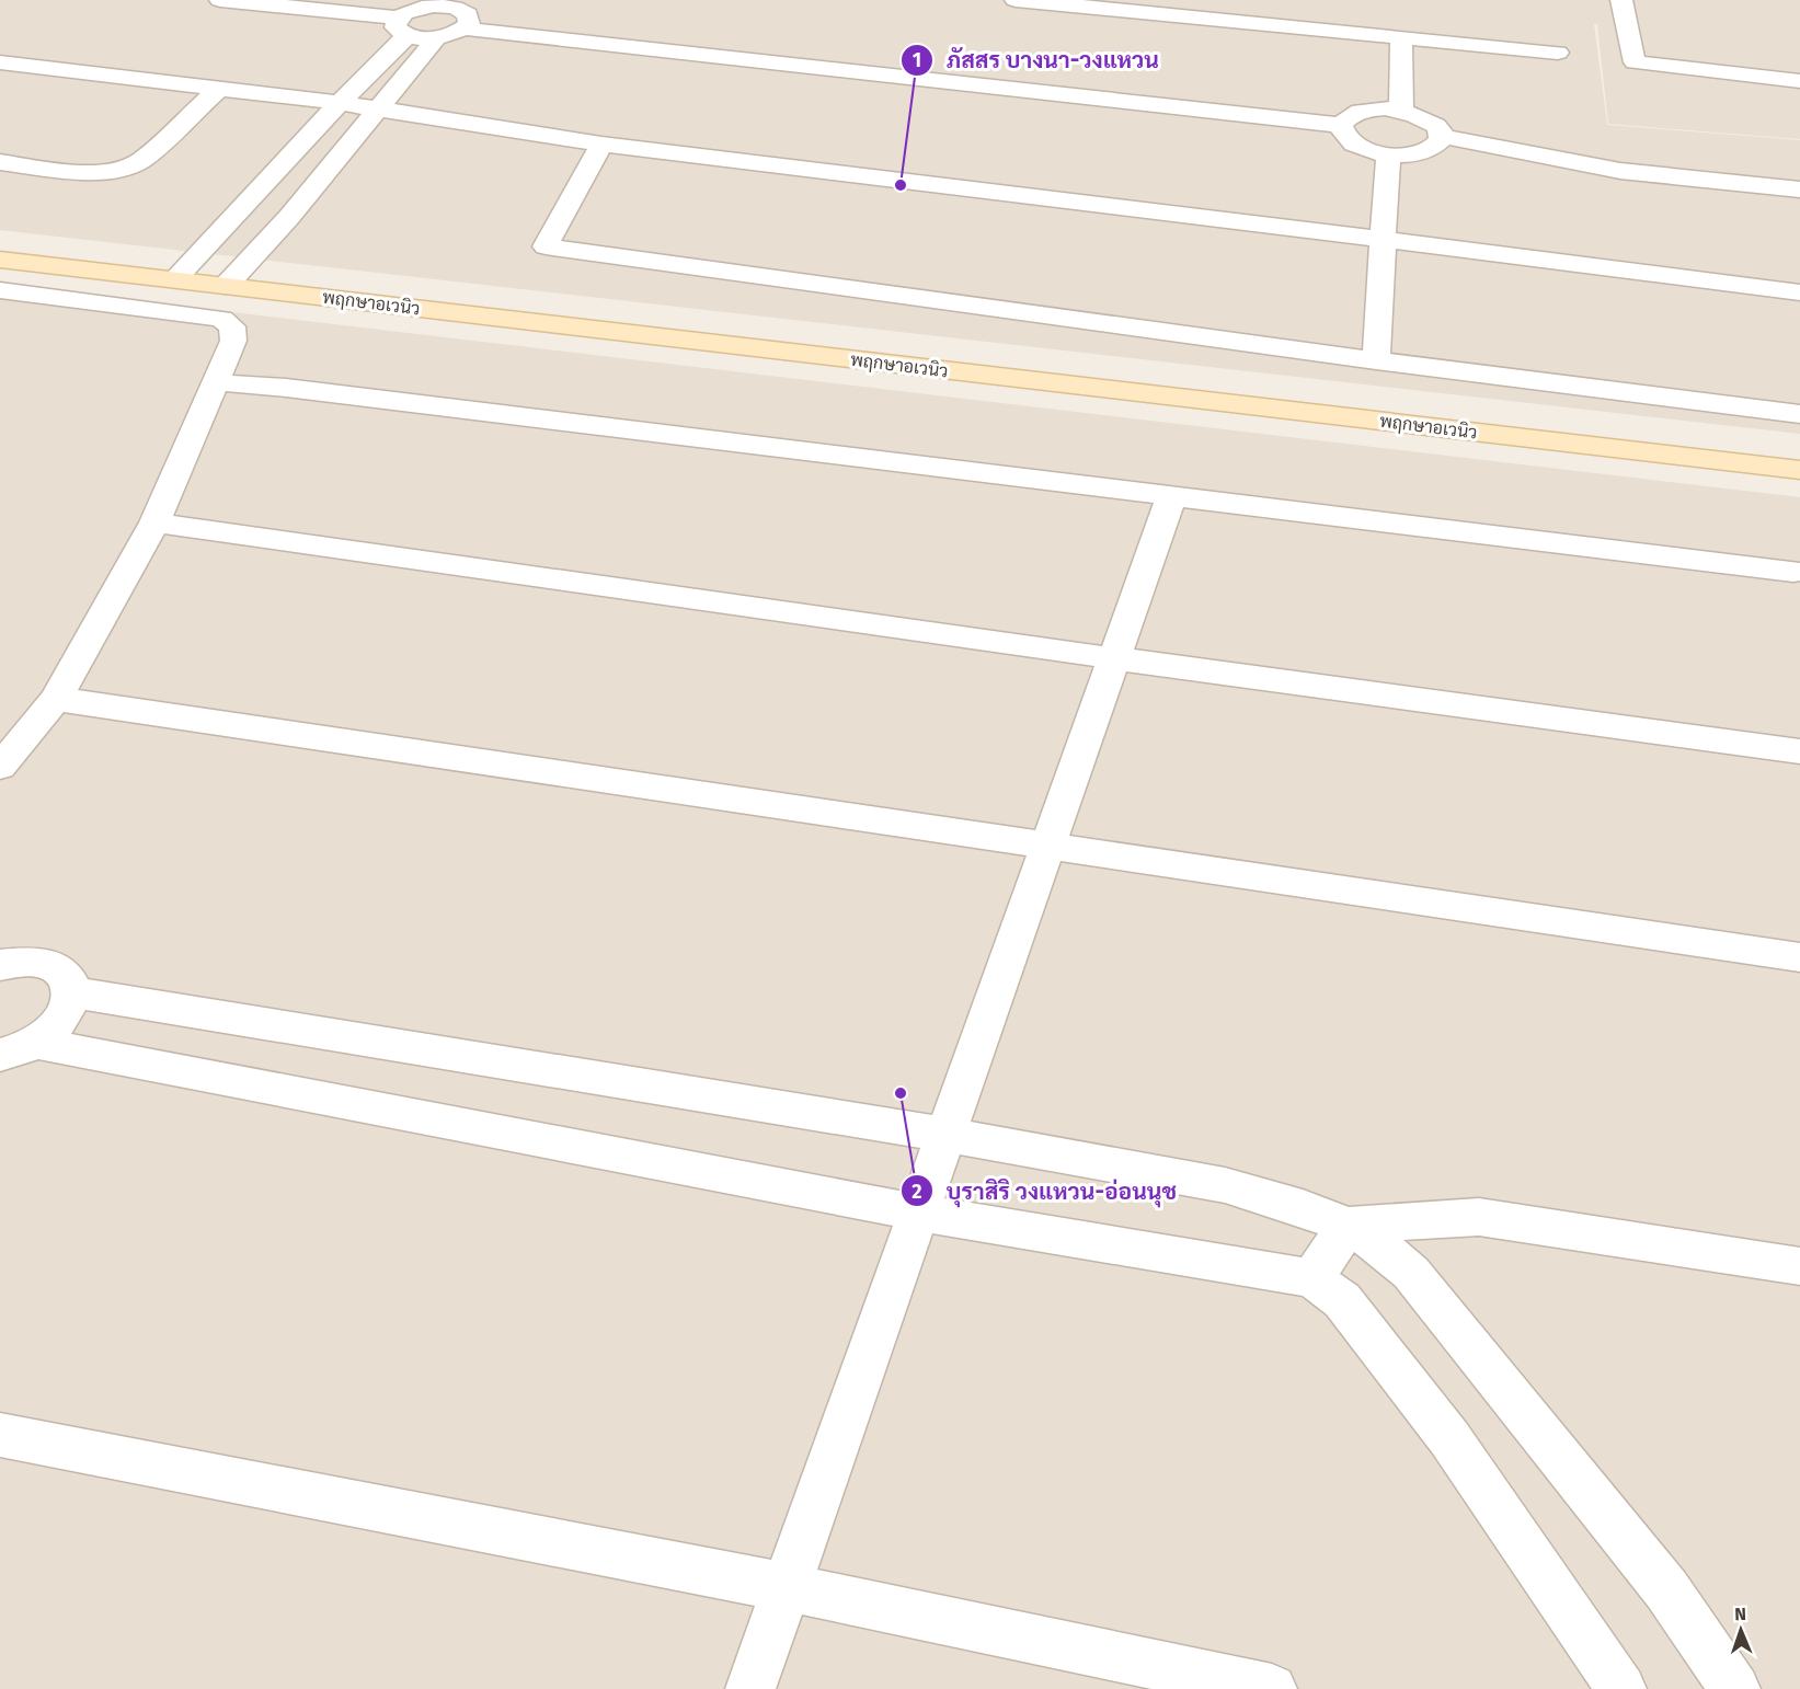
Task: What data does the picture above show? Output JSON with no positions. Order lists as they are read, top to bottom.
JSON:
{
  "streets": {
    "street": ["พฤกษาอเวนิว"]
  },
  "places": ["ภัสสร บางนา-วงแหวน", "บุราสิริ วงแหวน-อ่อนนุช"],
  "north": "top"
}
